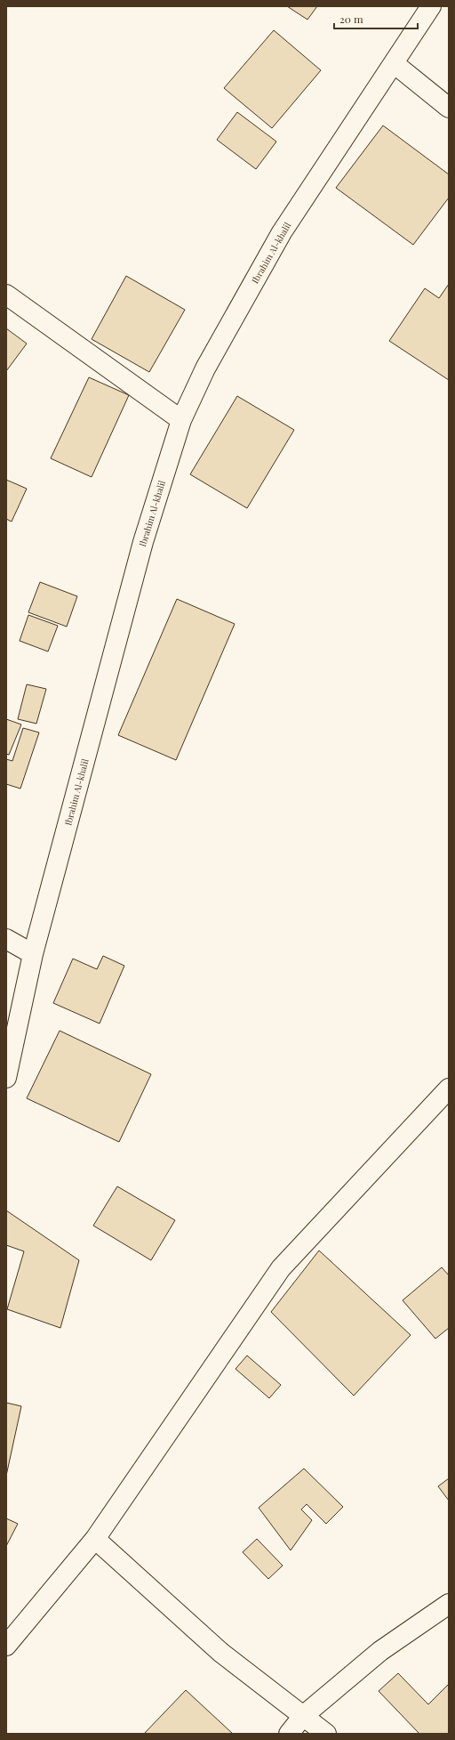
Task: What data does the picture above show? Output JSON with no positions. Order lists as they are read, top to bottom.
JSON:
{
  "streets": {
    "street": ["Ibrahim Al-khalil"]
  },
  "scale_bar": "20 m"
}
